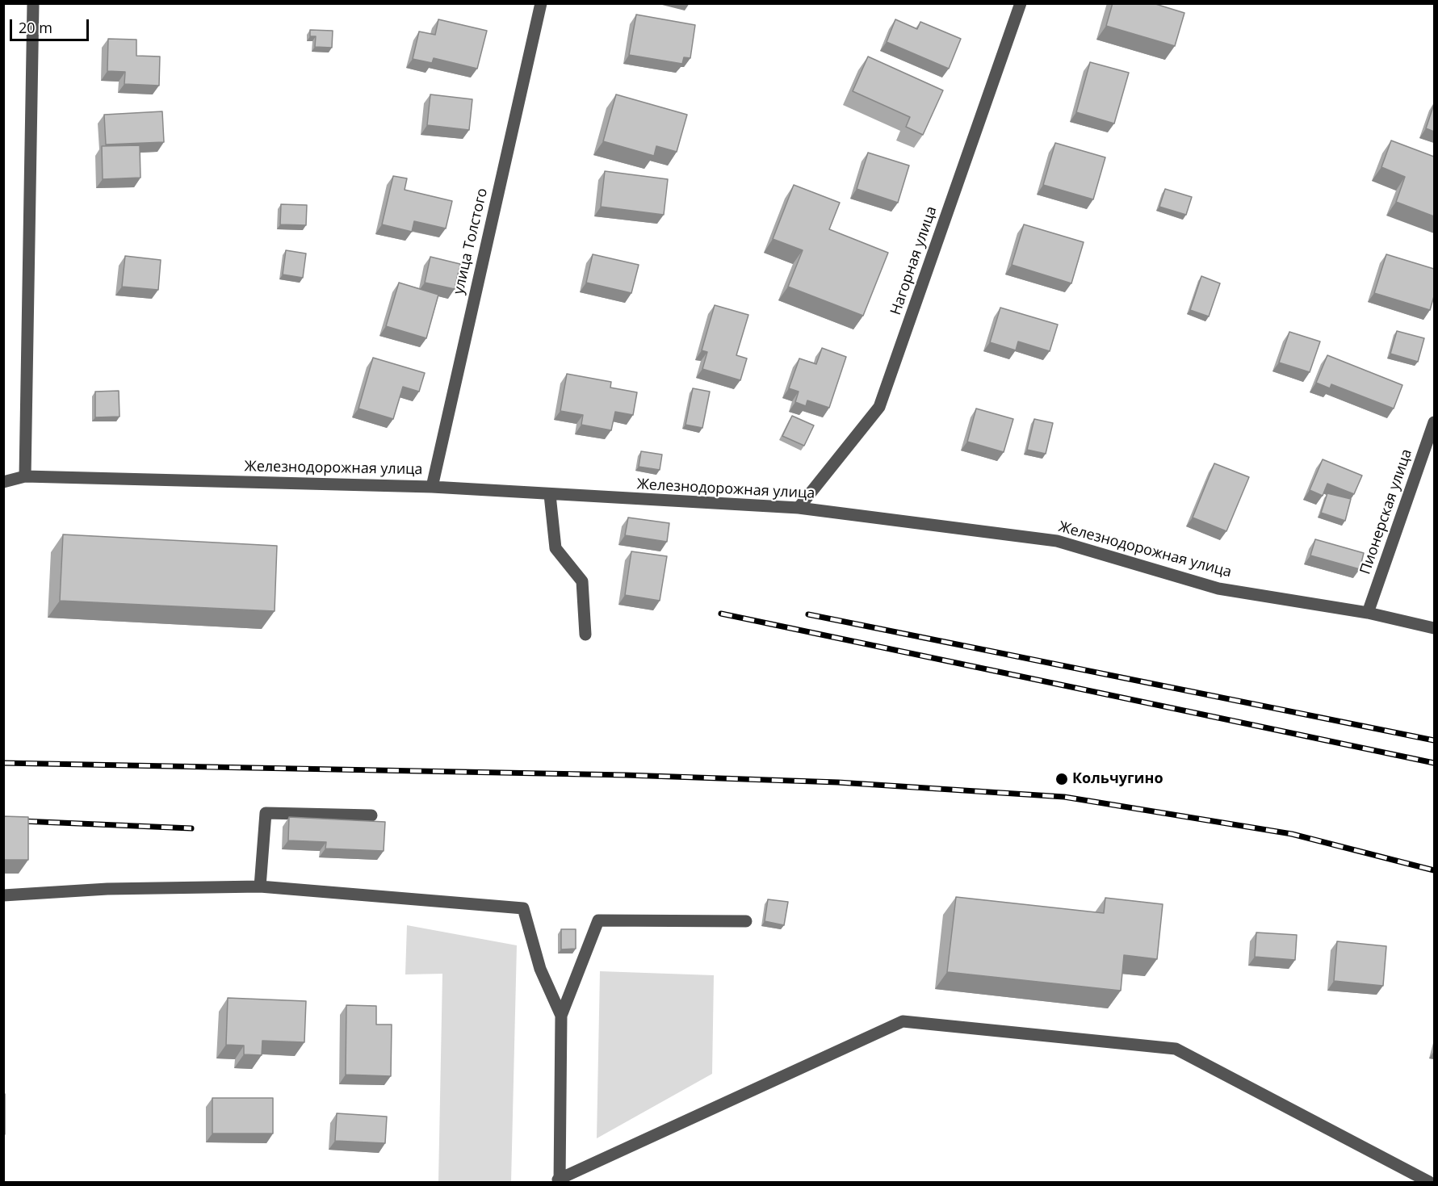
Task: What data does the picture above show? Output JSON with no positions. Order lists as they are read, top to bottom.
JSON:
{
  "streets": {
    "street": [
      "улица Толстого",
      "Нагорная улица",
      "Железнодорожная улица",
      "Пионерская улица"
    ]
  },
  "crossings": [
    ["улица Толстого", "Железнодорожная улица"],
    ["Нагорная улица", "Железнодорожная улица"],
    ["Железнодорожная улица", "Пионерская улица"]
  ],
  "places": ["Кольчугино"],
  "scale_bar": "20 m"
}
